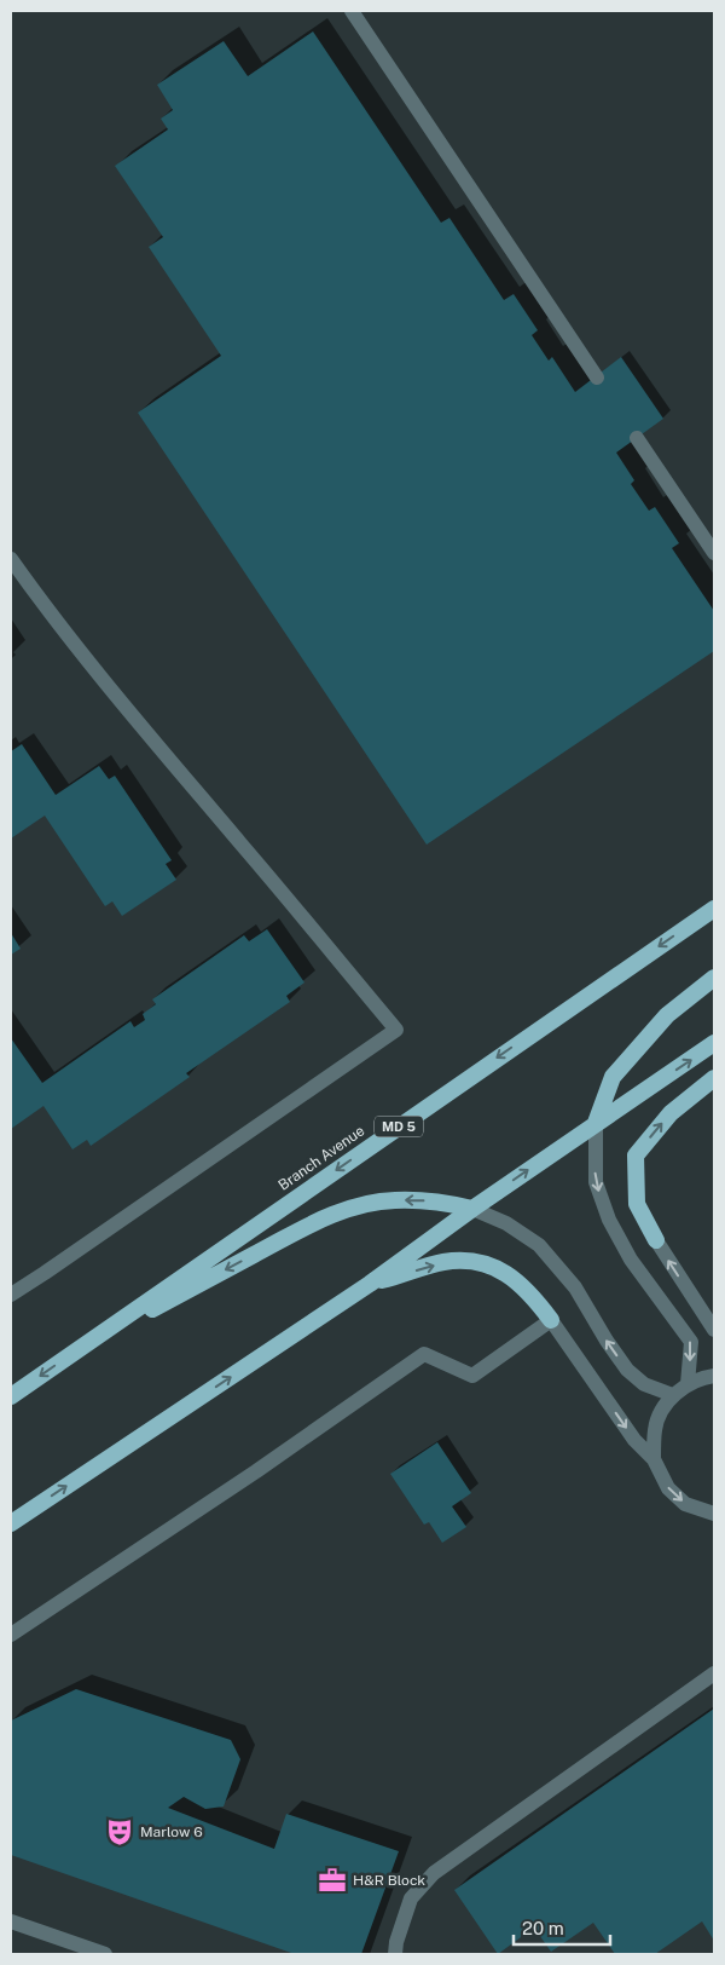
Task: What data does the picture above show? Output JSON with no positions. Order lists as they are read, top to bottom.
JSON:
{
  "streets": {
    "highway": ["MD 5", "Branch Avenue"]
  },
  "places": {
    "theatre": ["Marlow 6"],
    "office": ["H&R Block"]
  },
  "scale_bar": "20 m"
}
